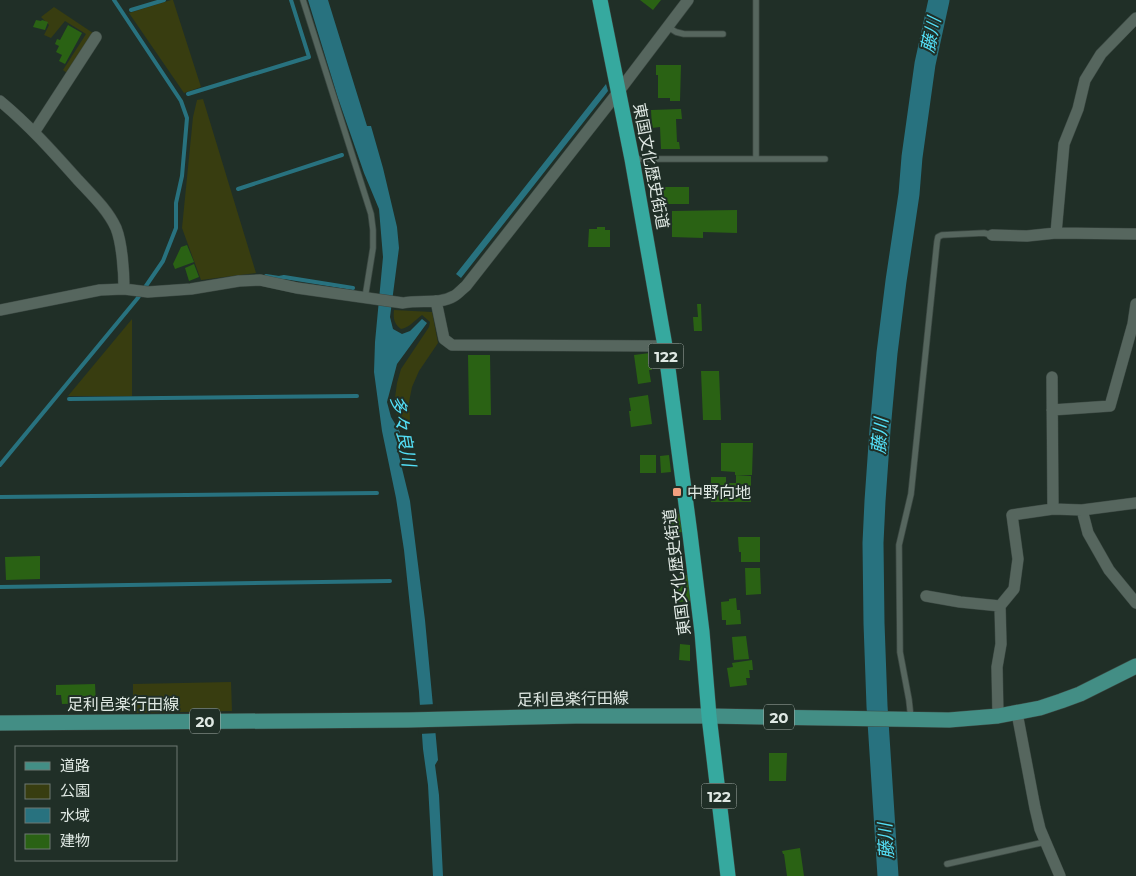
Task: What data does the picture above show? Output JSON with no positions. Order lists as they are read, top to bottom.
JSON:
{
  "streets": {
    "highway": ["東国文化歴史街道", "122"],
    "main road": ["足利邑楽行田線", "20"]
  },
  "crossings": [
    ["東国文化歴史街道", "足利邑楽行田線"]
  ],
  "water": ["藤川", "多々良川"],
  "places": {
    "transit": ["中野向地"]
  },
  "legend": [
    "道路",
    "公園",
    "水域",
    "建物"
  ]
}
